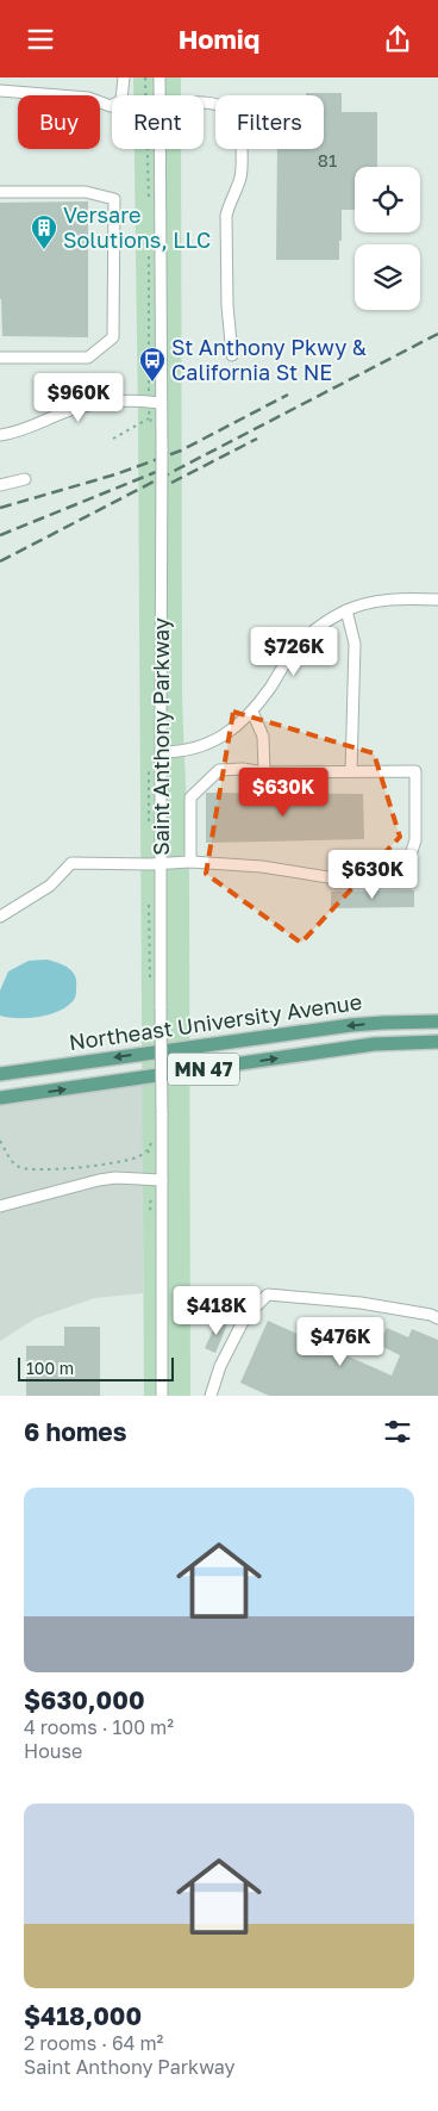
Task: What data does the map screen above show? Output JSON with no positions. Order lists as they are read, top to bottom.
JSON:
{
  "streets": {
    "main road": ["Northeast University Avenue", "MN 47"],
    "street": ["Saint Anthony Parkway"]
  },
  "places": {
    "building": ["Versare Solutions, LLC"],
    "bus stop": ["St Anthony Pkwy & California St NE"]
  },
  "house_numbers": ["81"],
  "scale_bar": "100 m",
  "page": {
    "header": "Homiq",
    "chip": ["Buy", "Rent", "Filters"],
    "price": [
      "$960K",
      "$726K",
      "$630K",
      "$630K",
      "$418K",
      "$476K"
    ],
    "scale": "100 m",
    "heading": "6 homes",
    "list": [
      {
        "name": "$630,000",
        "note": "4 rooms · 100 m² · House"
      },
      {
        "name": "$418,000",
        "note": "2 rooms · 64 m² · Saint Anthony Parkway"
      }
    ]
  }
}
